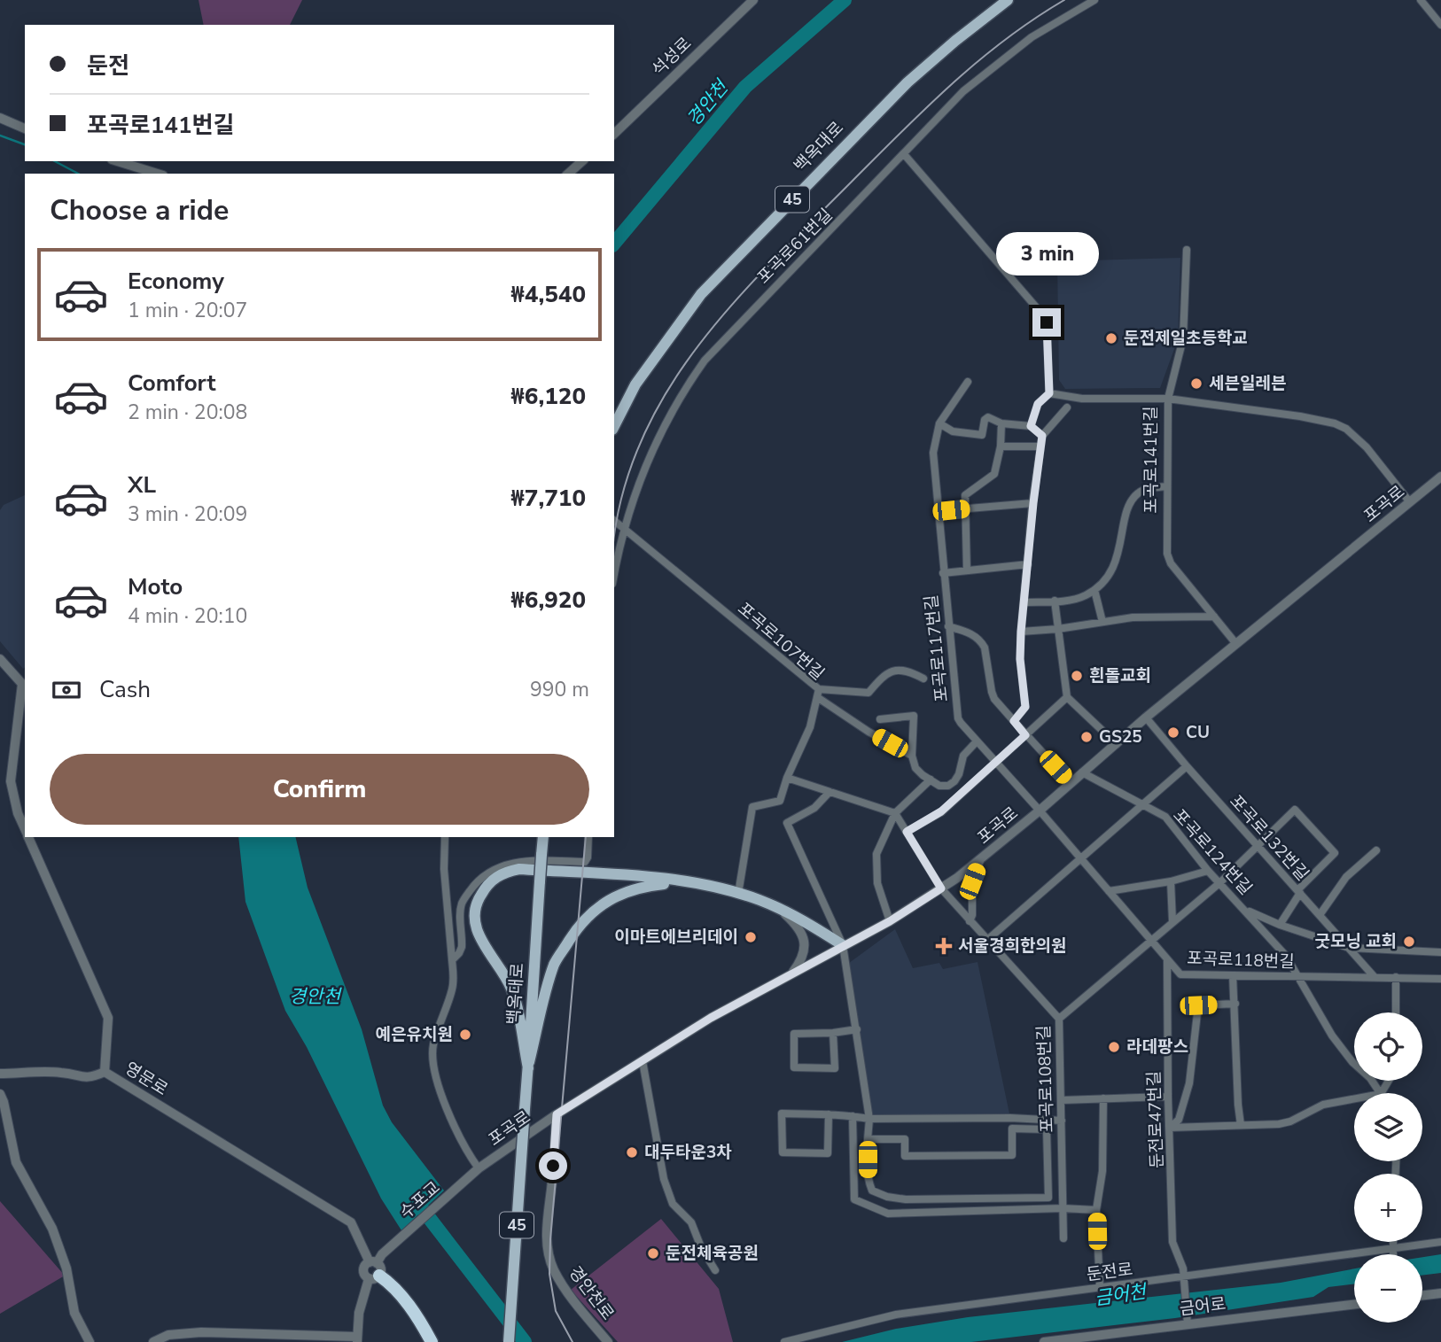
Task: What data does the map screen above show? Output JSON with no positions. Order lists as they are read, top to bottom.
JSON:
{
  "streets": {
    "main road": ["백옥대로", "45"],
    "street": [
      "석성로",
      "포곡로61번길",
      "포곡로141번길",
      "포곡로",
      "포곡로107번길",
      "포곡로117번길",
      "포곡로132번길",
      "포곡로124번길",
      "포곡로118번길",
      "영문로",
      "포곡로108번길",
      "둔전로47번길",
      "수포교",
      "둔전로",
      "경안천로",
      "금어로"
    ]
  },
  "crossings": [
    ["포곡로61번길", "포곡로107번길"],
    ["포곡로141번길", "포곡로"],
    ["포곡로", "포곡로117번길"],
    ["포곡로", "포곡로132번길"],
    ["포곡로", "포곡로124번길"],
    ["포곡로", "포곡로118번길"],
    ["포곡로", "포곡로108번길"],
    ["포곡로", "수포교"],
    ["포곡로", "경안천로"],
    ["포곡로117번길", "포곡로118번길"],
    ["포곡로132번길", "포곡로118번길"],
    ["포곡로124번길", "포곡로118번길"],
    ["포곡로118번길", "둔전로47번길"],
    ["영문로", "수포교"],
    ["둔전로47번길", "둔전로"],
    ["둔전로47번길", "금어로"]
  ],
  "water": ["경안천", "금어천"],
  "places": {
    "other": [
      "둔전제일초등학교",
      "세븐일레븐",
      "흰돌교회",
      "CU",
      "GS25",
      "이마트에브리데이",
      "굿모닝 교회",
      "예은유치원",
      "라데팡스",
      "대두타운3차",
      "둔전체육공원"
    ],
    "health": ["서울경희한의원"]
  },
  "page": {
    "banner": ["둔전", "포곡로141번길"],
    "heading": "Choose a ride",
    "bubble": "3 min",
    "list": [
      {
        "name": "Economy",
        "note": "1 min · 20:07",
        "value": "₩4,540"
      },
      {
        "name": "Comfort",
        "note": "2 min · 20:08",
        "value": "₩6,120"
      },
      {
        "name": "XL",
        "note": "3 min · 20:09",
        "value": "₩7,710"
      },
      {
        "name": "Moto",
        "note": "4 min · 20:10",
        "value": "₩6,920"
      }
    ],
    "pay": ["Cash", "990 m"],
    "buttons": "Confirm",
    "map_buttons": ["+", "−"]
  }
}
